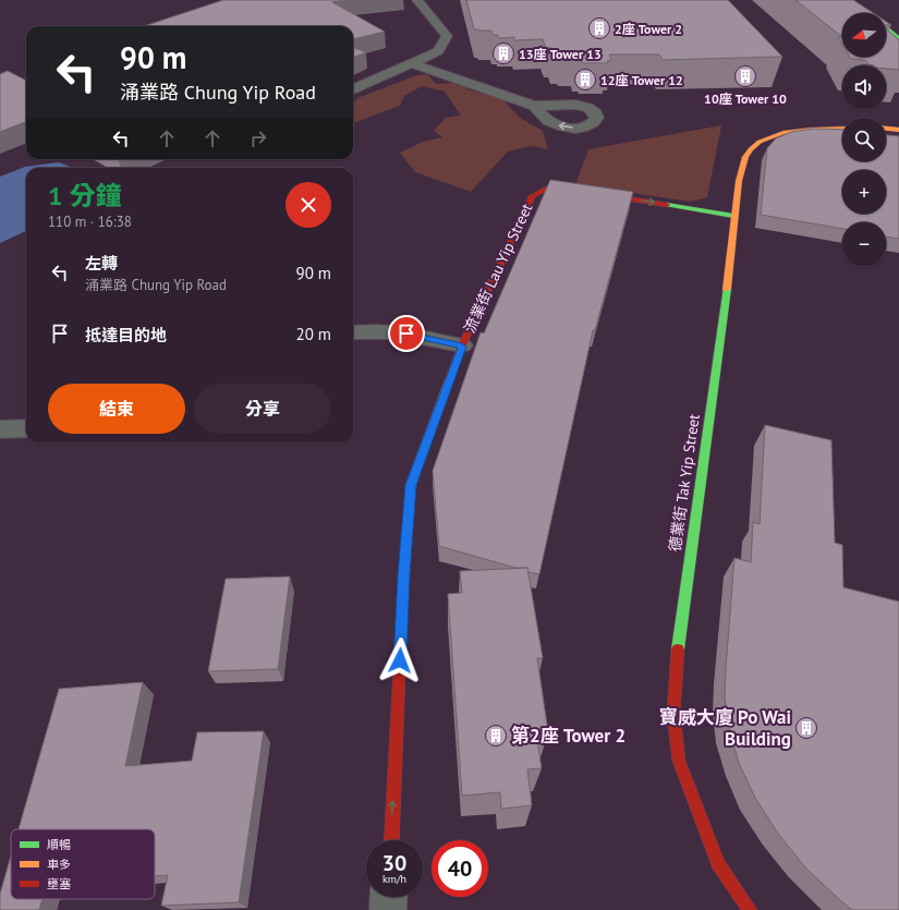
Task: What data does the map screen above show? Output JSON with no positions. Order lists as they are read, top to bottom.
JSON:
{
  "streets": {
    "street": ["流業街 Lau Yip Street", "德業街 Tak Yip Street"]
  },
  "crossings": [
    ["流業街 Lau Yip Street", "德業街 Tak Yip Street"]
  ],
  "one_way": ["流業街 Lau Yip Street"],
  "places": {
    "building": [
      "2座 Tower 2",
      "13座 Tower 13",
      "10座 Tower 10",
      "12座 Tower 12",
      "寶威大廈 Po Wai Building",
      "第2座 Tower 2"
    ]
  },
  "legend": ["順暢", "車多", "壅塞"],
  "north": "left",
  "page": {
    "map_buttons": ["+", "−"],
    "turn": ["90 m", "涌業路 Chung Yip Road"],
    "heading": ["1 分鐘", "110 m · 16:38"],
    "list": [
      {
        "name": "左轉",
        "note": "涌業路 Chung Yip Road",
        "value": "90 m"
      },
      {
        "name": "抵達目的地",
        "value": "20 m"
      }
    ],
    "buttons": ["結束", "分享"],
    "speed": "30 km/h",
    "limit": "40"
  }
}
